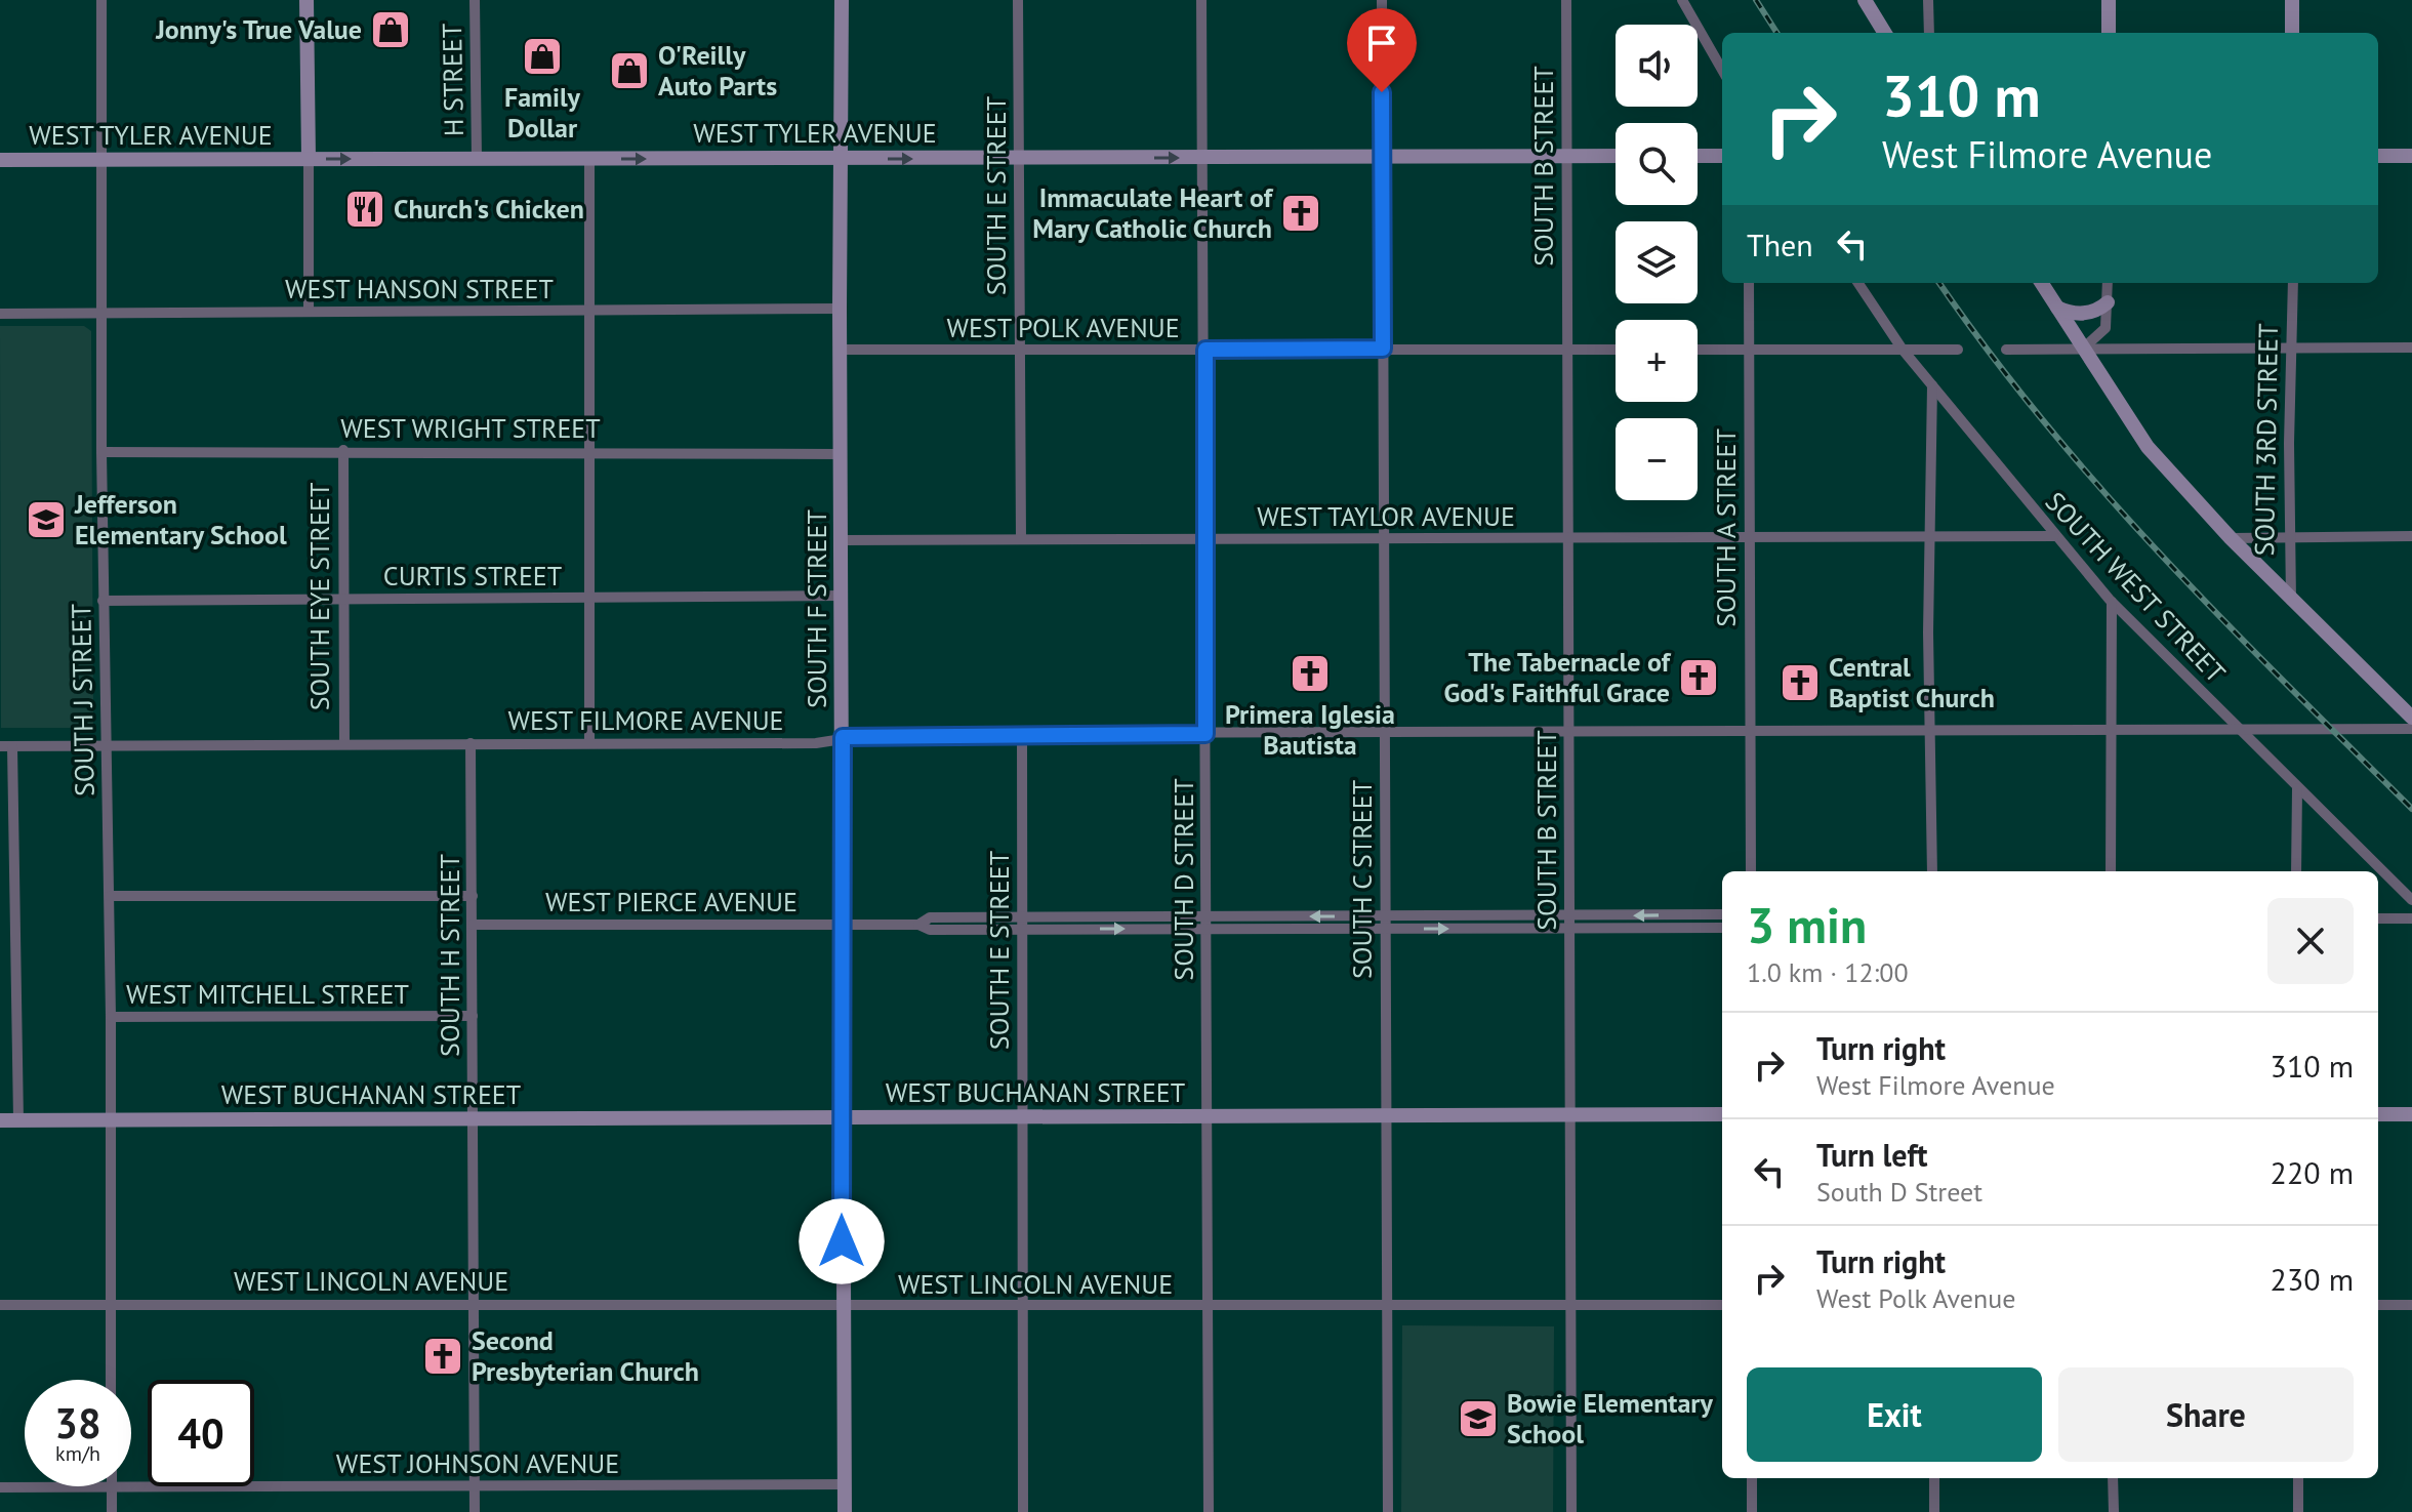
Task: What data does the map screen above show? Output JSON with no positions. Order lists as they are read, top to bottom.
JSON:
{
  "streets": {
    "street": [
      "H STREET",
      "WEST TYLER AVENUE",
      "SOUTH B STREET",
      "SOUTH E STREET",
      "WEST HANSON STREET",
      "WEST POLK AVENUE",
      "WEST WRIGHT STREET",
      "SOUTH 3RD STREET",
      "WEST TAYLOR AVENUE",
      "SOUTH A STREET",
      "CURTIS STREET",
      "SOUTH WEST STREET",
      "SOUTH EYE STREET",
      "SOUTH F STREET",
      "SOUTH J STREET",
      "WEST FILMORE AVENUE",
      "SOUTH D STREET",
      "SOUTH C STREET",
      "WEST PIERCE AVENUE",
      "SOUTH H STREET",
      "WEST MITCHELL STREET",
      "WEST BUCHANAN STREET",
      "WEST LINCOLN AVENUE",
      "WEST JOHNSON AVENUE"
    ]
  },
  "crossings": [
    ["H STREET", "WEST TYLER AVENUE"],
    ["WEST TYLER AVENUE", "SOUTH B STREET"],
    ["WEST TYLER AVENUE", "SOUTH E STREET"],
    ["WEST TYLER AVENUE", "SOUTH F STREET"],
    ["WEST TYLER AVENUE", "SOUTH J STREET"],
    ["WEST TYLER AVENUE", "SOUTH D STREET"],
    ["WEST TYLER AVENUE", "SOUTH C STREET"],
    ["SOUTH B STREET", "WEST POLK AVENUE"],
    ["SOUTH B STREET", "WEST TAYLOR AVENUE"],
    ["SOUTH B STREET", "WEST FILMORE AVENUE"],
    ["SOUTH B STREET", "WEST PIERCE AVENUE"],
    ["SOUTH B STREET", "WEST BUCHANAN STREET"],
    ["SOUTH B STREET", "WEST LINCOLN AVENUE"],
    ["SOUTH E STREET", "WEST POLK AVENUE"],
    ["SOUTH E STREET", "WEST TAYLOR AVENUE"],
    ["SOUTH E STREET", "WEST FILMORE AVENUE"],
    ["SOUTH E STREET", "WEST PIERCE AVENUE"],
    ["SOUTH E STREET", "WEST BUCHANAN STREET"],
    ["SOUTH E STREET", "WEST LINCOLN AVENUE"],
    ["WEST HANSON STREET", "SOUTH F STREET"],
    ["WEST HANSON STREET", "SOUTH J STREET"],
    ["WEST POLK AVENUE", "SOUTH F STREET"],
    ["WEST POLK AVENUE", "SOUTH D STREET"],
    ["WEST POLK AVENUE", "SOUTH C STREET"],
    ["WEST WRIGHT STREET", "SOUTH EYE STREET"],
    ["WEST WRIGHT STREET", "SOUTH F STREET"],
    ["WEST WRIGHT STREET", "SOUTH J STREET"],
    ["WEST TAYLOR AVENUE", "SOUTH A STREET"],
    ["WEST TAYLOR AVENUE", "SOUTH WEST STREET"],
    ["WEST TAYLOR AVENUE", "SOUTH F STREET"],
    ["WEST TAYLOR AVENUE", "SOUTH D STREET"],
    ["WEST TAYLOR AVENUE", "SOUTH C STREET"],
    ["SOUTH A STREET", "WEST FILMORE AVENUE"],
    ["CURTIS STREET", "SOUTH EYE STREET"],
    ["CURTIS STREET", "SOUTH F STREET"],
    ["CURTIS STREET", "SOUTH J STREET"],
    ["SOUTH WEST STREET", "WEST FILMORE AVENUE"],
    ["SOUTH EYE STREET", "WEST FILMORE AVENUE"],
    ["SOUTH F STREET", "WEST FILMORE AVENUE"],
    ["SOUTH F STREET", "WEST PIERCE AVENUE"],
    ["SOUTH F STREET", "WEST BUCHANAN STREET"],
    ["SOUTH F STREET", "WEST LINCOLN AVENUE"],
    ["SOUTH F STREET", "WEST JOHNSON AVENUE"],
    ["SOUTH J STREET", "WEST FILMORE AVENUE"],
    ["SOUTH J STREET", "WEST MITCHELL STREET"],
    ["SOUTH J STREET", "WEST BUCHANAN STREET"],
    ["SOUTH J STREET", "WEST LINCOLN AVENUE"],
    ["WEST FILMORE AVENUE", "SOUTH D STREET"],
    ["WEST FILMORE AVENUE", "SOUTH C STREET"],
    ["WEST FILMORE AVENUE", "SOUTH H STREET"],
    ["SOUTH D STREET", "WEST PIERCE AVENUE"],
    ["SOUTH D STREET", "WEST BUCHANAN STREET"],
    ["SOUTH D STREET", "WEST LINCOLN AVENUE"],
    ["SOUTH C STREET", "WEST PIERCE AVENUE"],
    ["SOUTH C STREET", "WEST BUCHANAN STREET"],
    ["SOUTH C STREET", "WEST LINCOLN AVENUE"],
    ["WEST PIERCE AVENUE", "SOUTH H STREET"],
    ["SOUTH H STREET", "WEST MITCHELL STREET"],
    ["SOUTH H STREET", "WEST BUCHANAN STREET"],
    ["SOUTH H STREET", "WEST LINCOLN AVENUE"],
    ["SOUTH H STREET", "WEST JOHNSON AVENUE"]
  ],
  "one_way": ["WEST TYLER AVENUE"],
  "places": {
    "shop": ["Jonny's True Value", "Family Dollar", "O'Reilly Auto Parts"],
    "restaurant": ["Church's Chicken"],
    "church": [
      "Immaculate Heart of Mary Catholic Church",
      "Primera Iglesia Bautista",
      "The Tabernacle of God's Faithful Grace",
      "Central Baptist Church",
      "Second Presbyterian Church"
    ],
    "school or university": ["Jefferson Elementary School", "Bowie Elementary School"]
  },
  "page": {
    "map_buttons": ["+", "−"],
    "turn": ["310 m", "West Filmore Avenue"],
    "then": "Then",
    "heading": ["3 min", "1.0 km · 12:00"],
    "list": [
      {
        "name": "Turn right",
        "note": "West Filmore Avenue",
        "value": "310 m"
      },
      {
        "name": "Turn left",
        "note": "South D Street",
        "value": "220 m"
      },
      {
        "name": "Turn right",
        "note": "West Polk Avenue",
        "value": "230 m"
      }
    ],
    "buttons": ["Exit", "Share"],
    "speed": "38 km/h",
    "limit": "40"
  }
}
